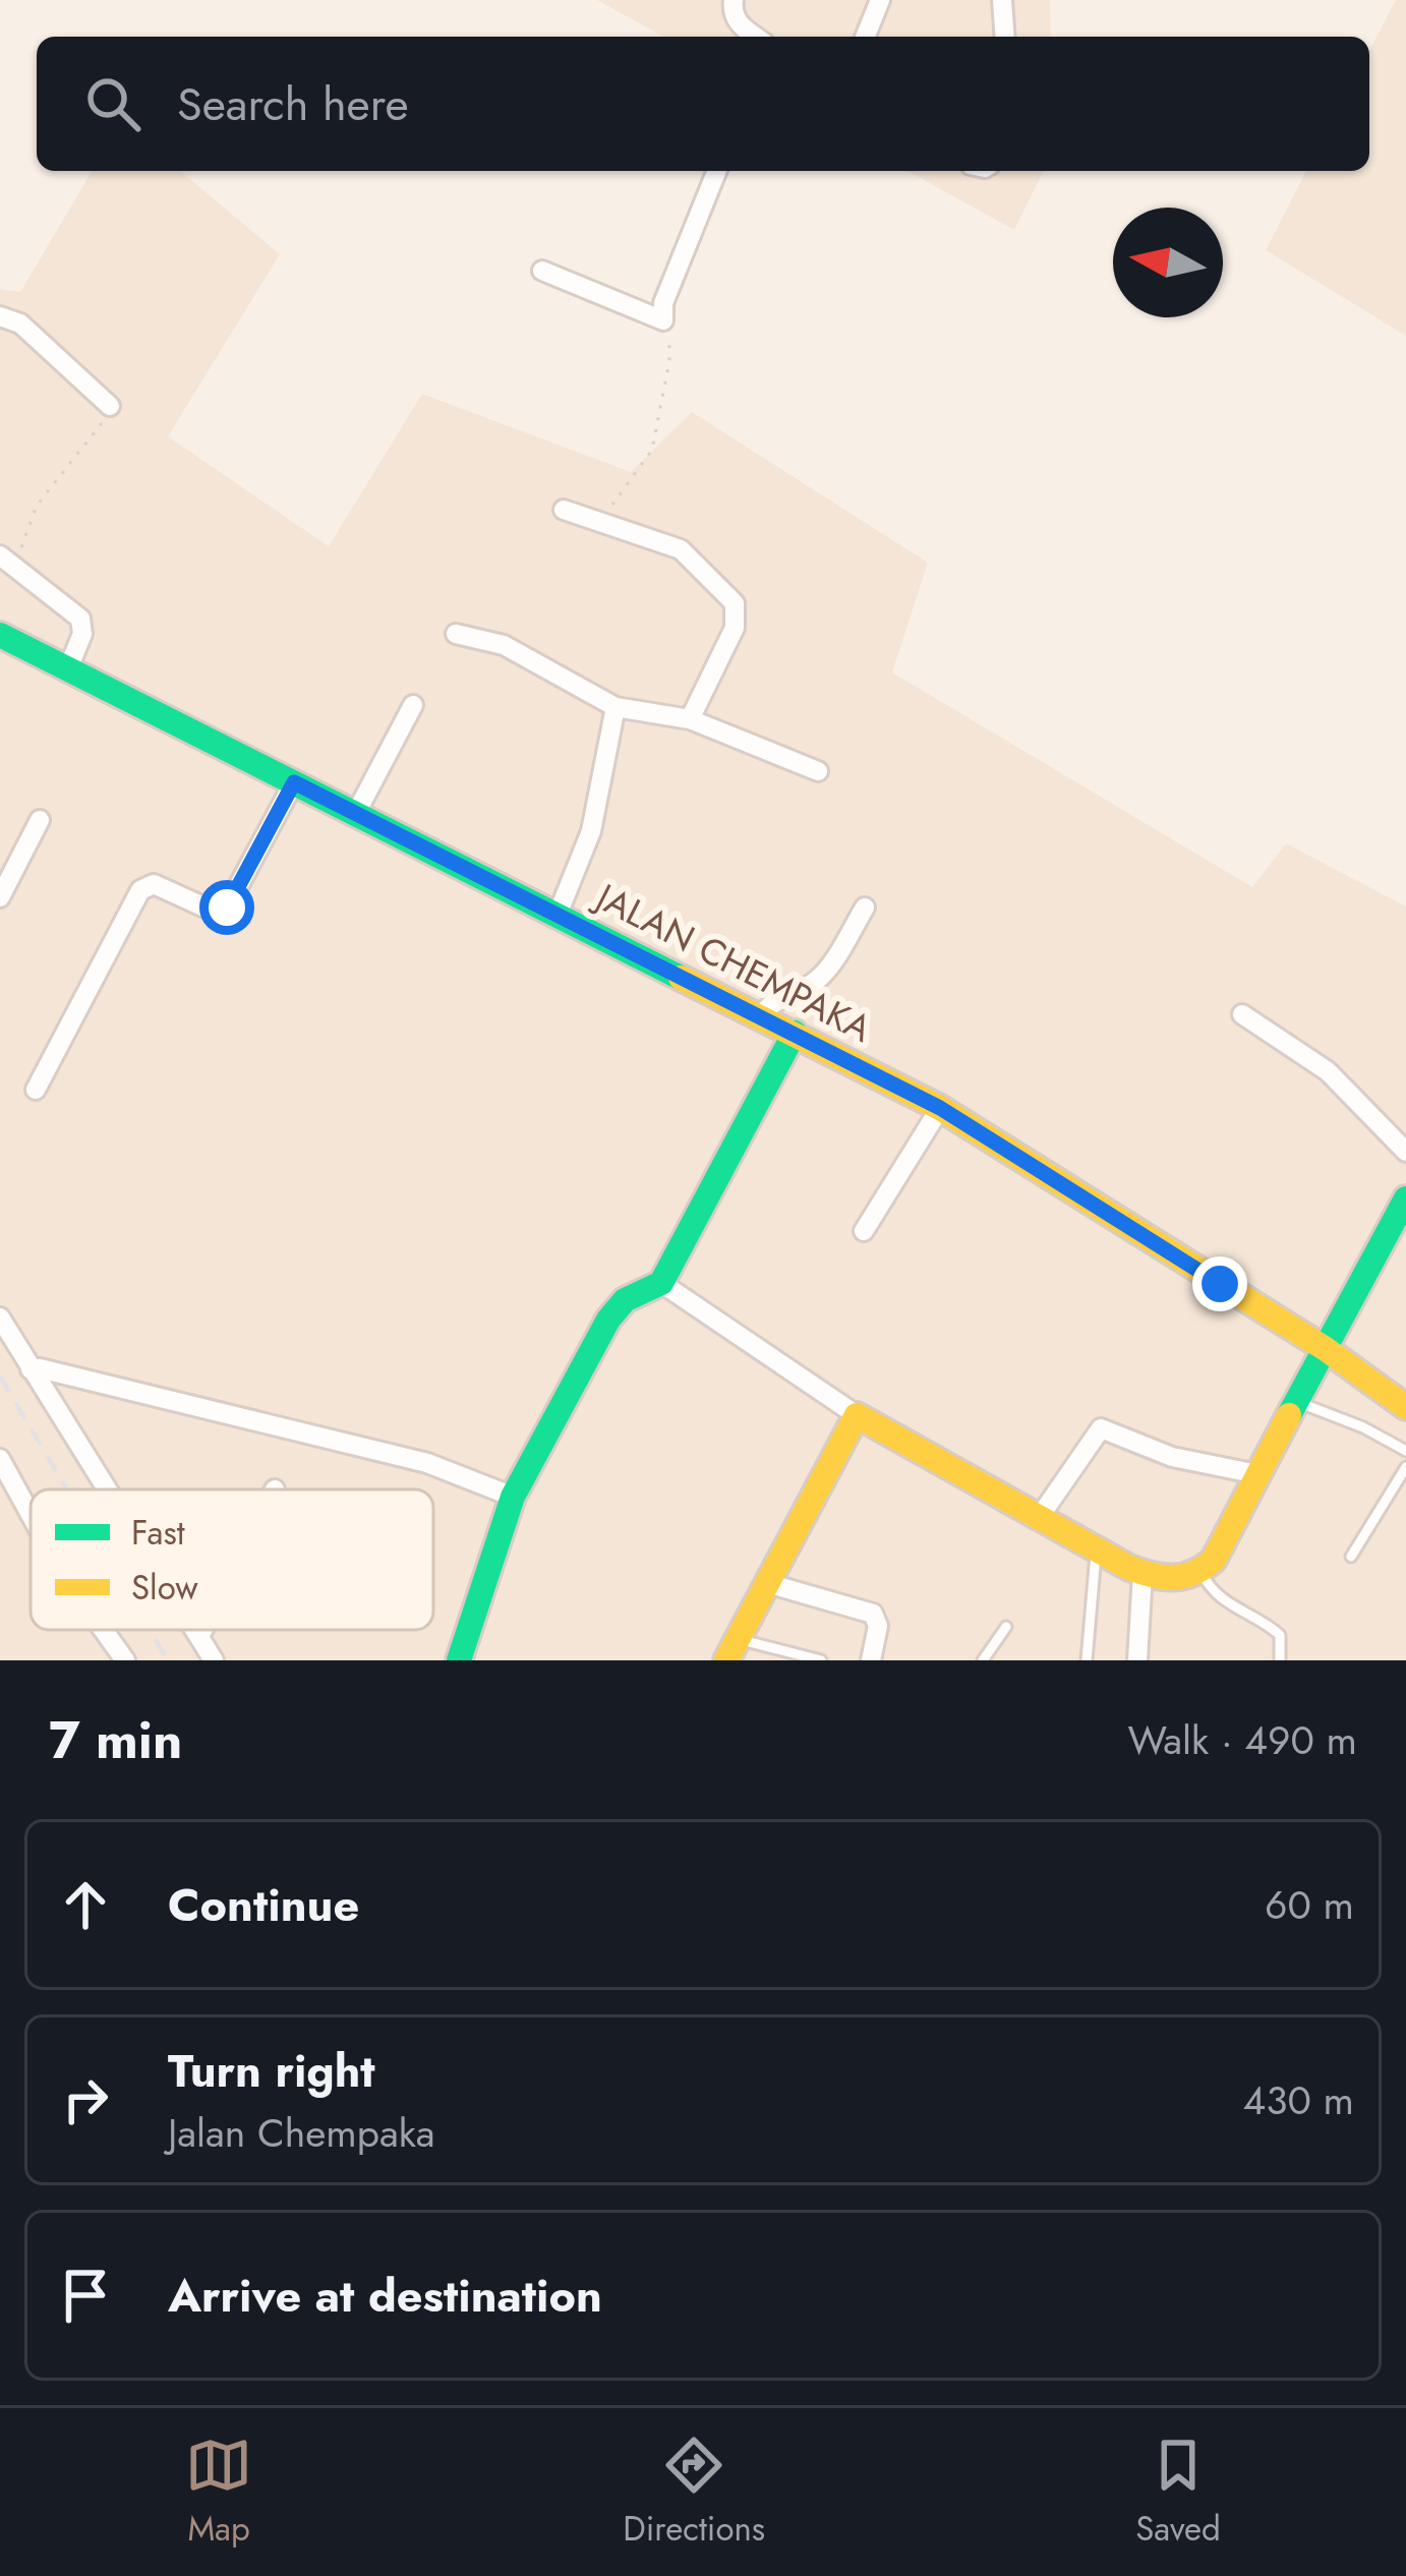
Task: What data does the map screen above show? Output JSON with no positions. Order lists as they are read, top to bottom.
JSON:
{
  "streets": {
    "street": ["JALAN CHEMPAKA"]
  },
  "legend": ["Fast", "Slow"],
  "north": "left",
  "page": {
    "search": "Search here",
    "heading": ["7 min", "Walk · 490 m"],
    "list": [
      ["Continue", "60 m"],
      ["Turn right", "Jalan Chempaka", "430 m"],
      "Arrive at destination"
    ],
    "nav": ["Map", "Directions", "Saved"]
  }
}
